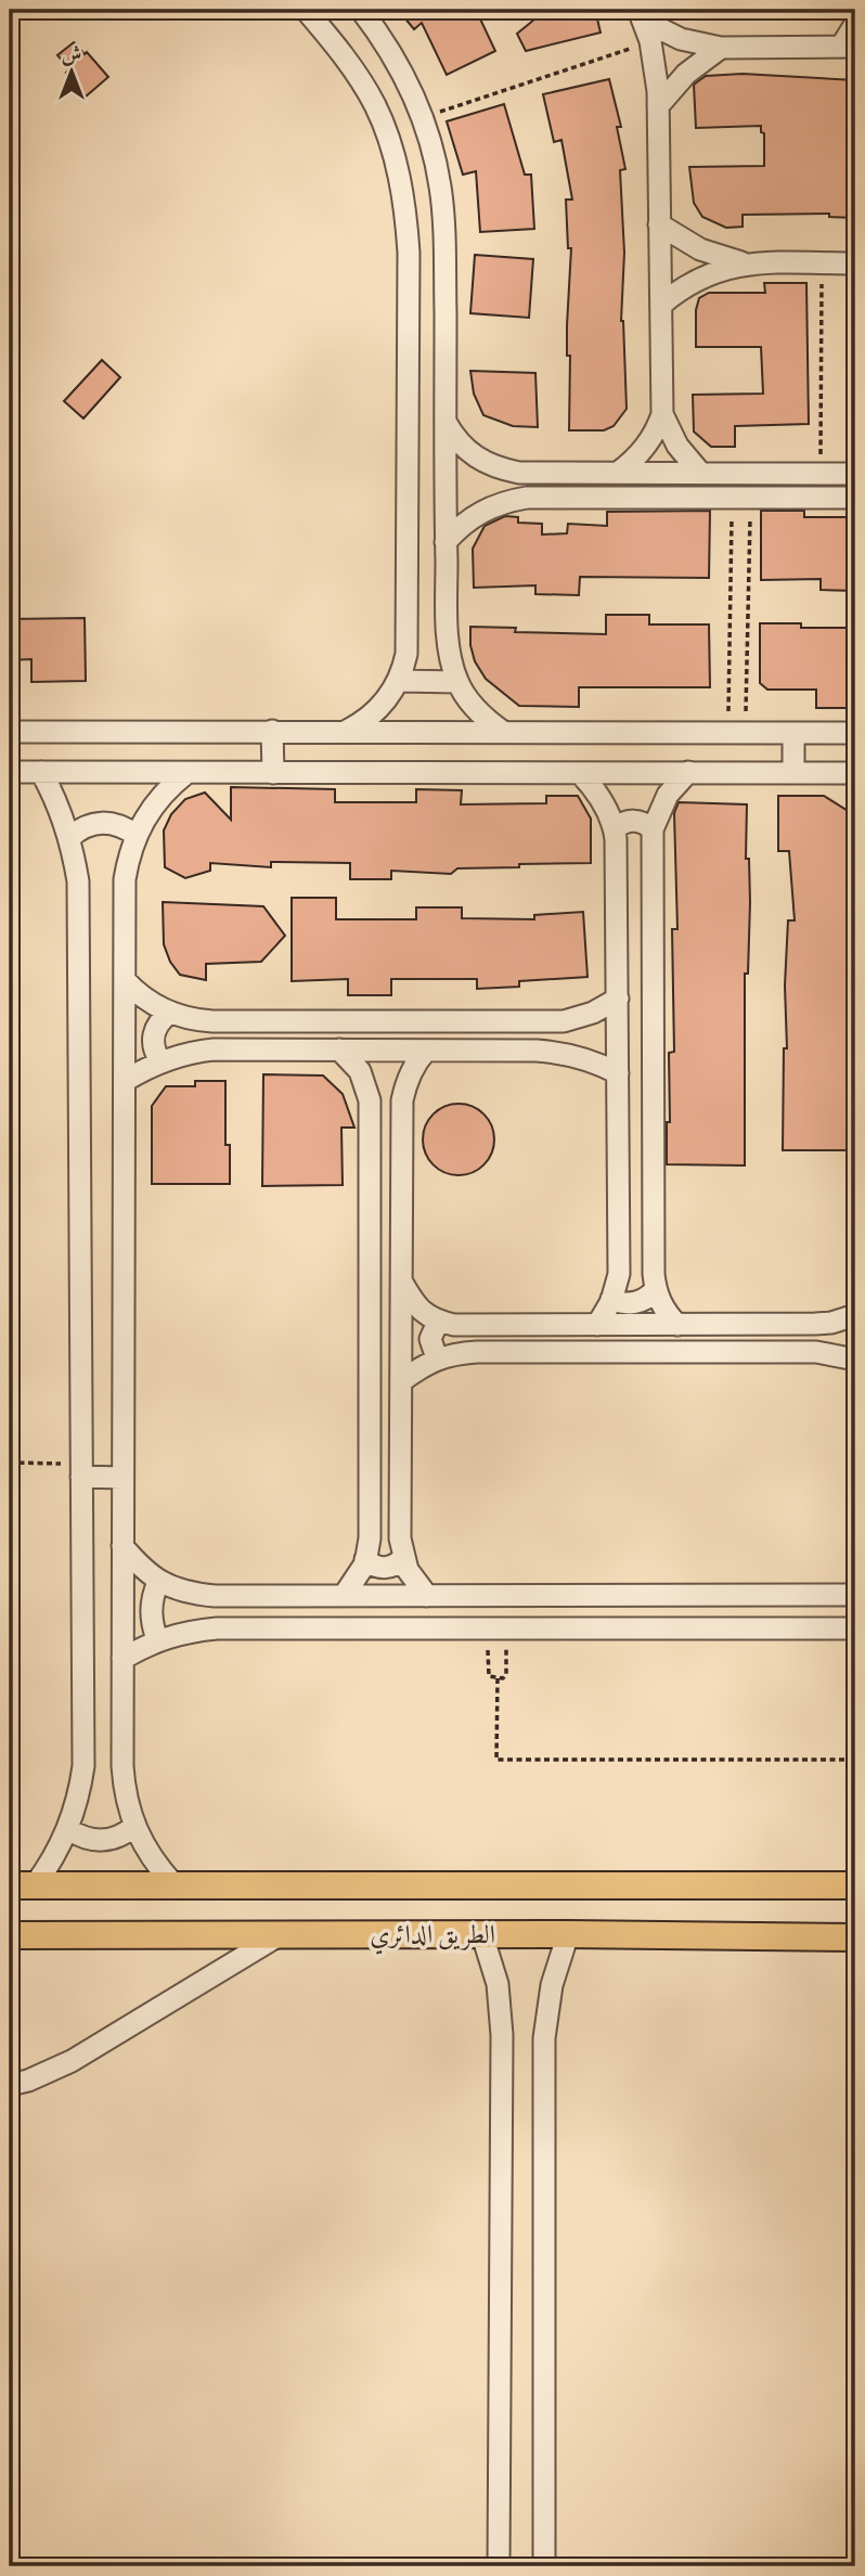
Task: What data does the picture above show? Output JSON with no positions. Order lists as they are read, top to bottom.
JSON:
{
  "streets": {
    "main road": ["الطريق الدائري"]
  },
  "north": "top"
}
